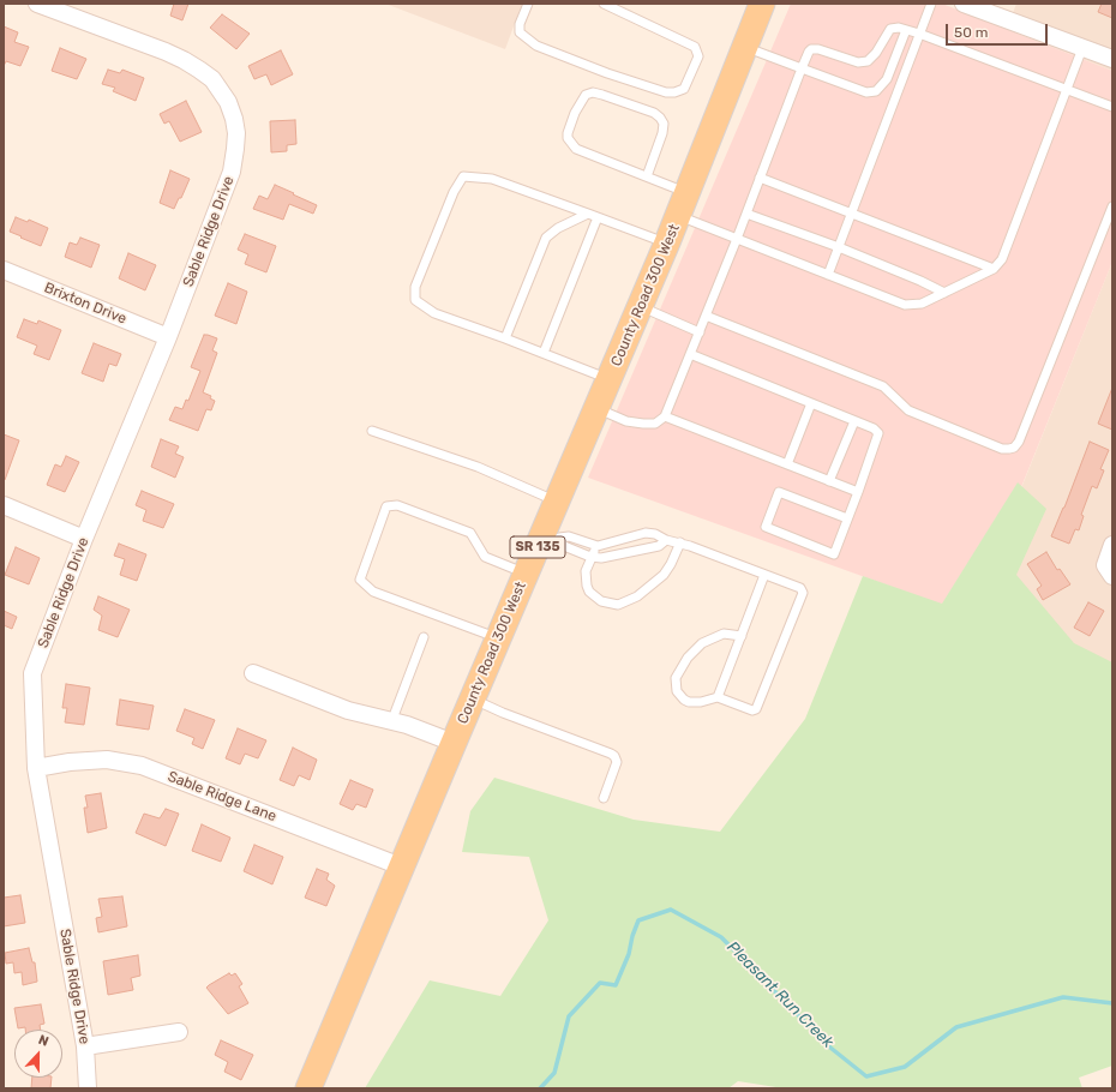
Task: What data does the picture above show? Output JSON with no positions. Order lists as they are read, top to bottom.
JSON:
{
  "streets": {
    "main road": ["County Road 300 West", "SR 135"],
    "street": ["Sable Ridge Drive", "Brixton Drive", "Sable Ridge Lane"]
  },
  "crossings": [
    ["Sable Ridge Drive", "Brixton Drive"],
    ["Sable Ridge Drive", "Sable Ridge Lane"],
    ["County Road 300 West", "Sable Ridge Lane"]
  ],
  "water": ["Pleasant Run Creek"],
  "scale_bar": "50 m",
  "north": "top"
}
